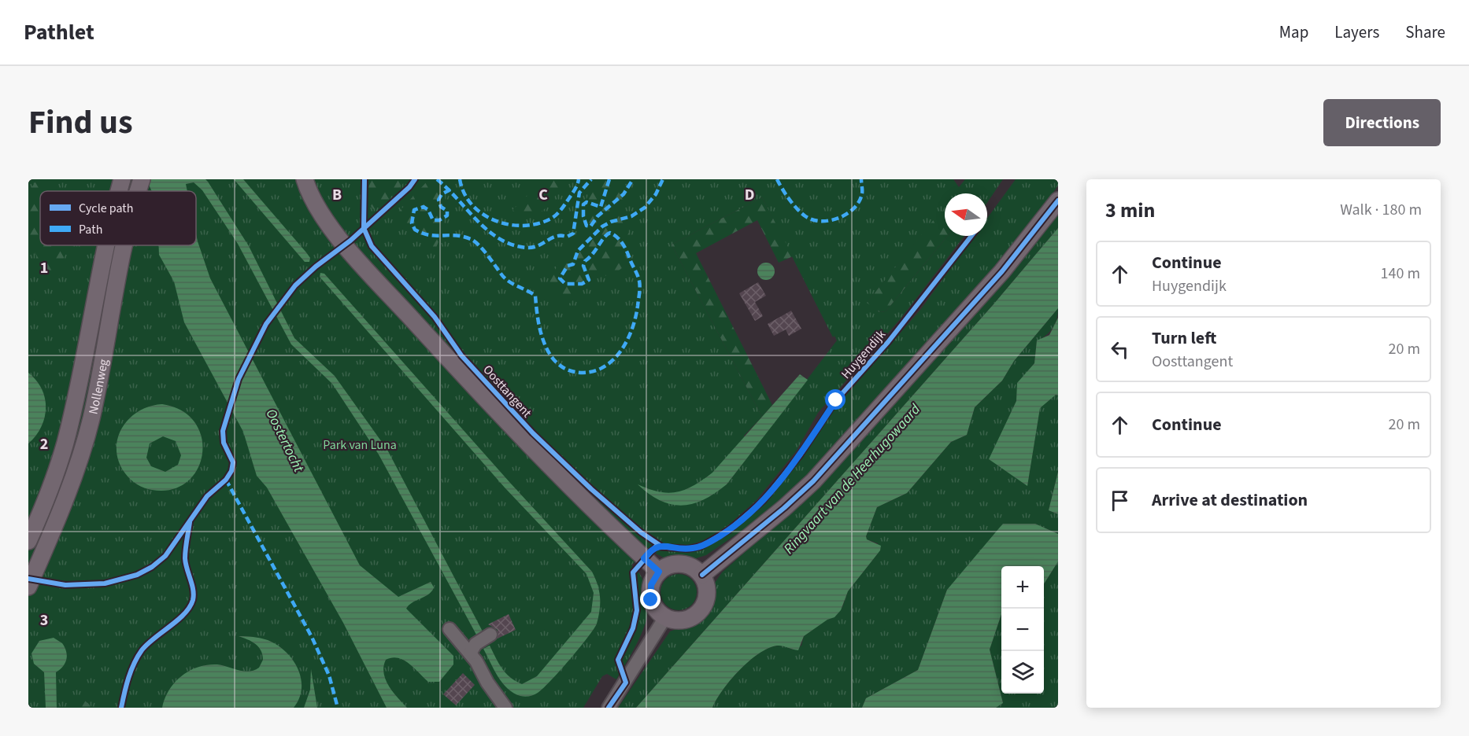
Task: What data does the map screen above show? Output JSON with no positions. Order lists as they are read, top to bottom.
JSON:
{
  "streets": {
    "main road": ["Nollenweg", "Oosttangent"],
    "cycle path": ["Huygendijk"]
  },
  "water": ["Oostertocht", "Ringvaart van de Heerhugowaard"],
  "parks": ["Park van Luna"],
  "legend": ["Cycle path", "Path"],
  "north": "left",
  "page": {
    "header": "Pathlet",
    "nav": ["Map", "Layers", "Share"],
    "title": "Find us",
    "buttons": "Directions",
    "heading": ["3 min", "Walk · 180 m"],
    "list": [
      ["Continue", "Huygendijk", "140 m"],
      ["Turn left", "Oosttangent", "20 m"],
      ["Continue", "20 m"],
      "Arrive at destination"
    ],
    "map_buttons": ["+", "−"]
  },
  "grid": {
    "columns": ["B", "C", "D"],
    "rows": ["1", "2", "3"]
  }
}
